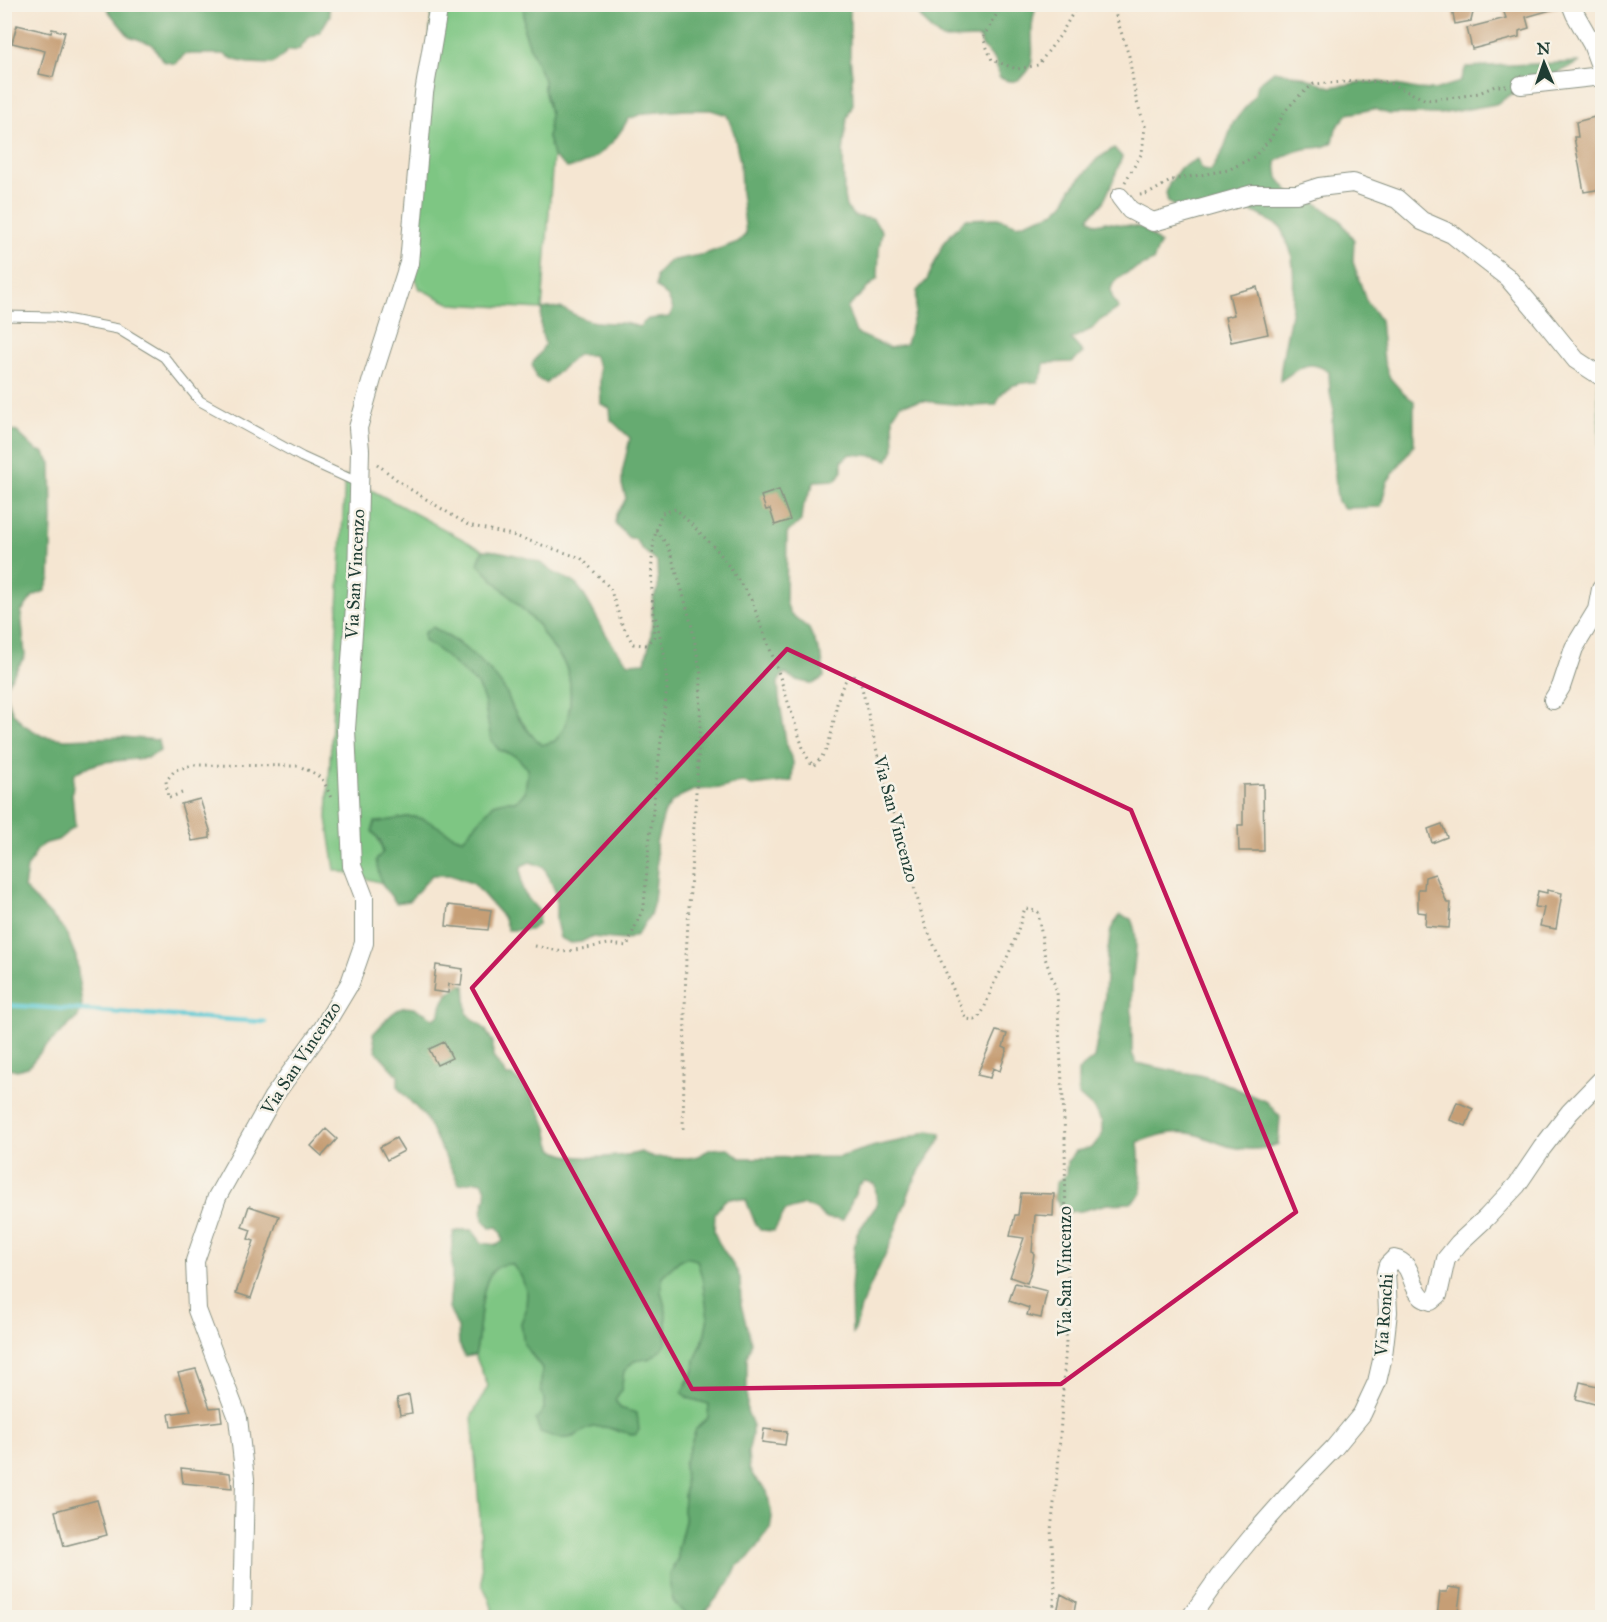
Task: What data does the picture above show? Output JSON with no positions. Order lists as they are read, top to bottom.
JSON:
{
  "streets": {
    "street": ["Via San Vincenzo", "Via Ronchi"]
  },
  "north": "top"
}
